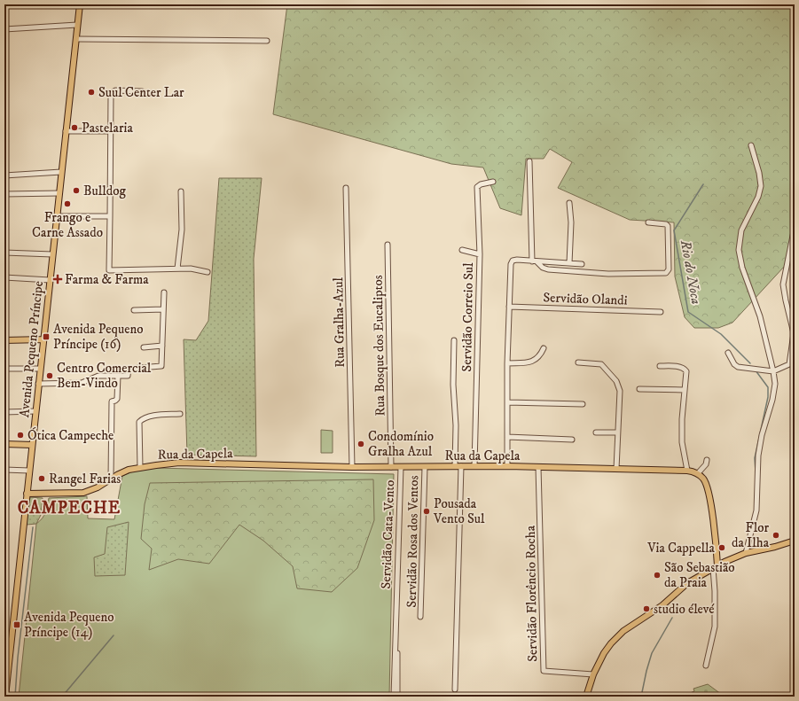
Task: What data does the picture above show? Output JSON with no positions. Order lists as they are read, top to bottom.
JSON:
{
  "streets": {
    "main road": ["Avenida Pequeno Príncipe", "Rua da Capela"],
    "street": [
      "Servidão Olandi",
      "Servidão Correio Sul",
      "Rua Gralha-Azul",
      "Rua Bosque dos Eucaliptos",
      "Servidão Cata-Vento",
      "Servidão Rosa dos Ventos",
      "Servidão Florêncio Rocha"
    ]
  },
  "crossings": [
    ["Servidão Correio Sul", "Rua da Capela"],
    ["Rua Gralha-Azul", "Rua da Capela"],
    ["Rua Bosque dos Eucaliptos", "Rua da Capela"],
    ["Avenida Pequeno Príncipe", "Rua da Capela"],
    ["Rua da Capela", "Servidão Cata-Vento"],
    ["Rua da Capela", "Servidão Rosa dos Ventos"],
    ["Rua da Capela", "Servidão Florêncio Rocha"]
  ],
  "districts": ["CAMPECHE"],
  "water": ["Rio do Noca"],
  "places": {
    "other": [
      "Suul Center Lar",
      "Pastelaria",
      "Bulldog",
      "Frango e Carne Assado",
      "Centro Comercial Bem-Vindo",
      "Ótica Campeche",
      "Condomínio Gralha Azul",
      "Rangel Farias",
      "Pousada Vento Sul",
      "Flor da Ilha",
      "Via Cappella",
      "São Sebastião da Praia",
      "studio élevé"
    ],
    "health": ["Farma & Farma"],
    "transit": ["Avenida Pequeno Príncipe (16)", "Avenida Pequeno Príncipe (14)"]
  }
}
